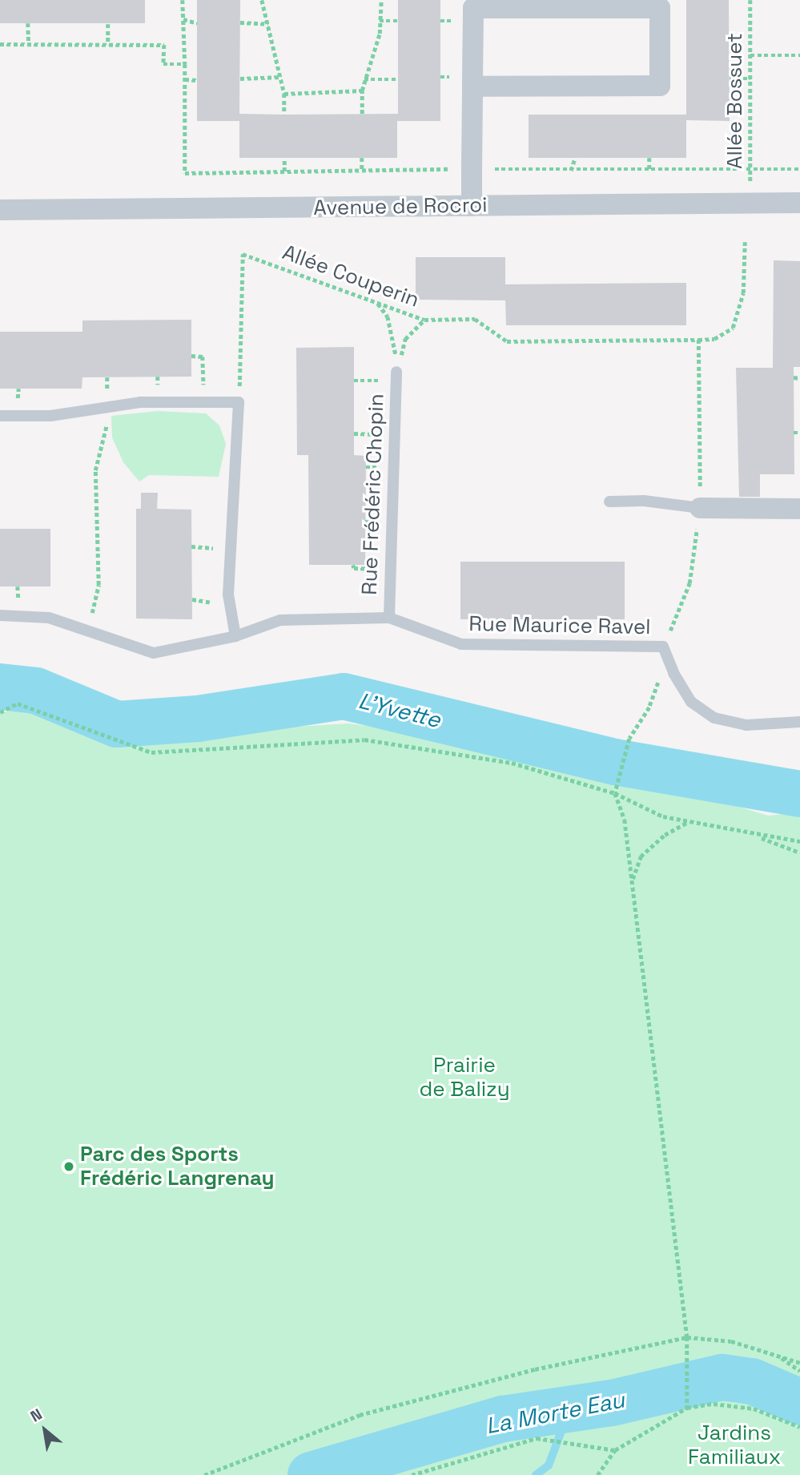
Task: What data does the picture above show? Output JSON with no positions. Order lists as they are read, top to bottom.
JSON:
{
  "streets": {
    "street": ["Avenue de Rocroi"],
    "lane": ["Rue Frédéric Chopin", "Rue Maurice Ravel"],
    "path": ["Allée Bossuet", "Allée Couperin"]
  },
  "crossings": [
    ["Allée Bossuet", "Avenue de Rocroi"],
    ["Rue Frédéric Chopin", "Rue Maurice Ravel"]
  ],
  "water": ["L'Yvette", "La Morte Eau"],
  "parks": ["Prairie de Balizy", "Jardins Familiaux"],
  "places": ["Parc des Sports Frédéric Langrenay"],
  "north": "top left"
}
